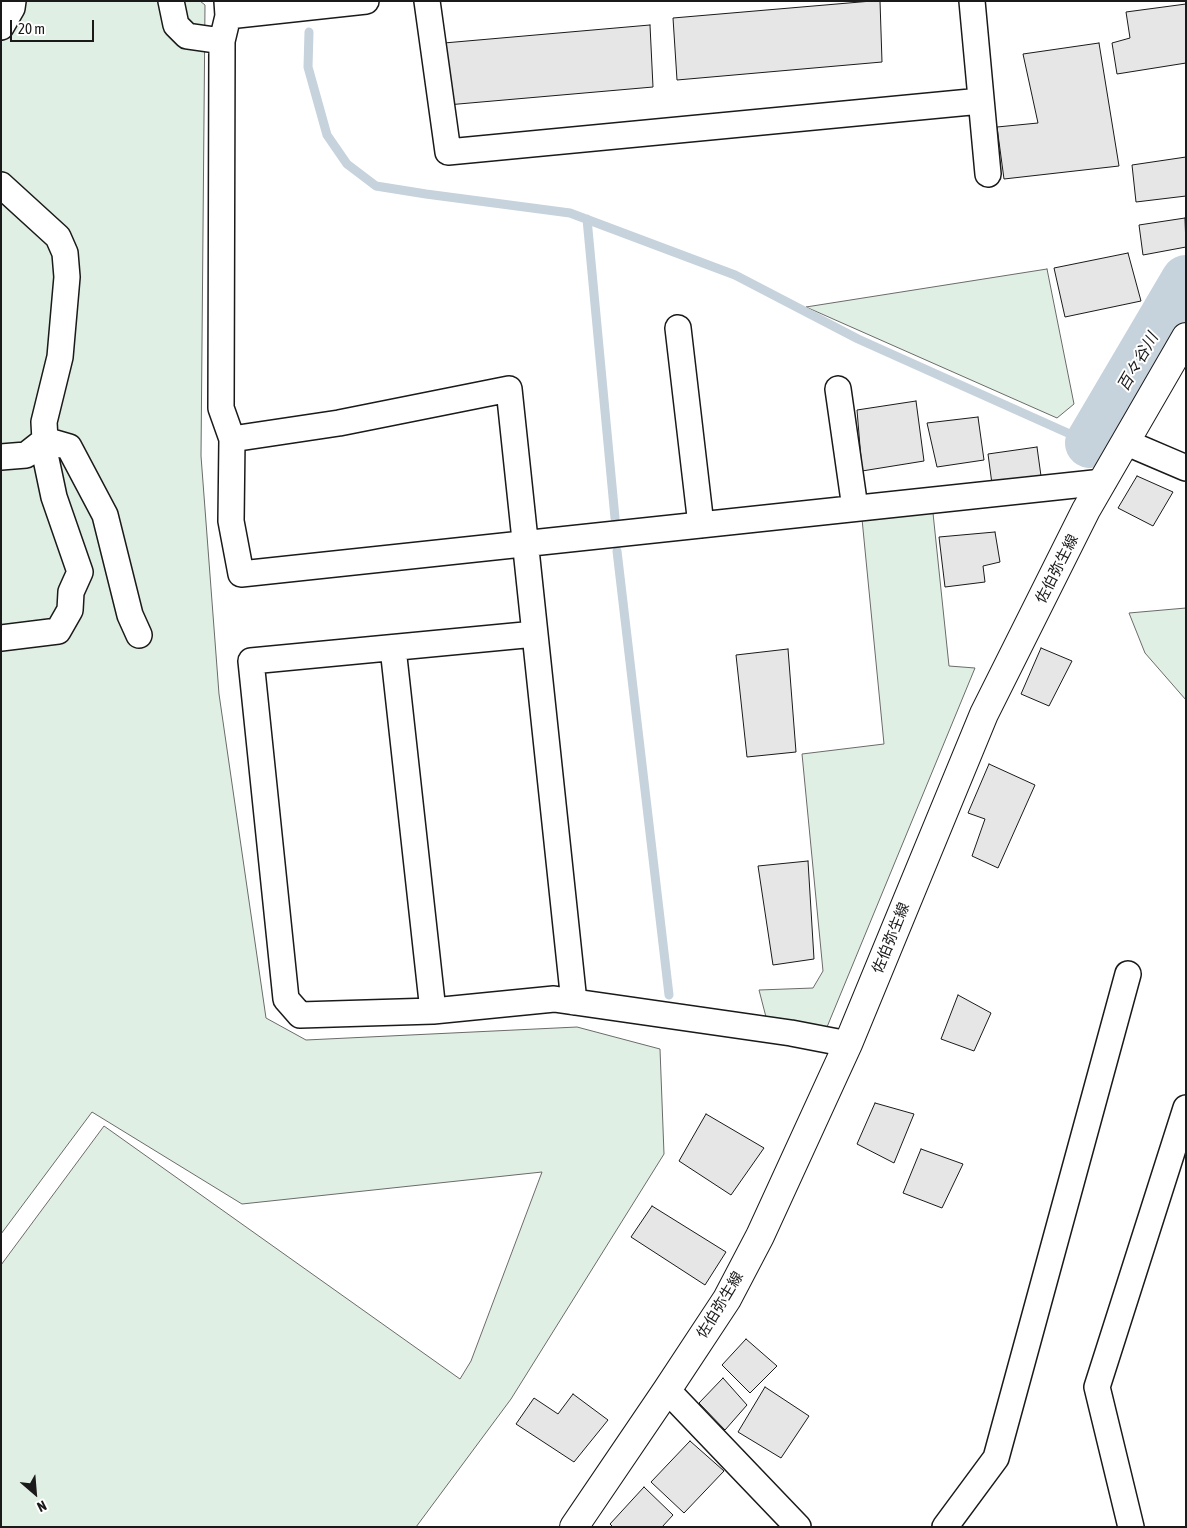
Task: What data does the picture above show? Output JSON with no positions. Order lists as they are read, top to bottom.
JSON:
{
  "streets": {
    "main road": ["佐伯弥生線"]
  },
  "water": ["百々谷川"],
  "scale_bar": "20 m",
  "north": "bottom right"
}
